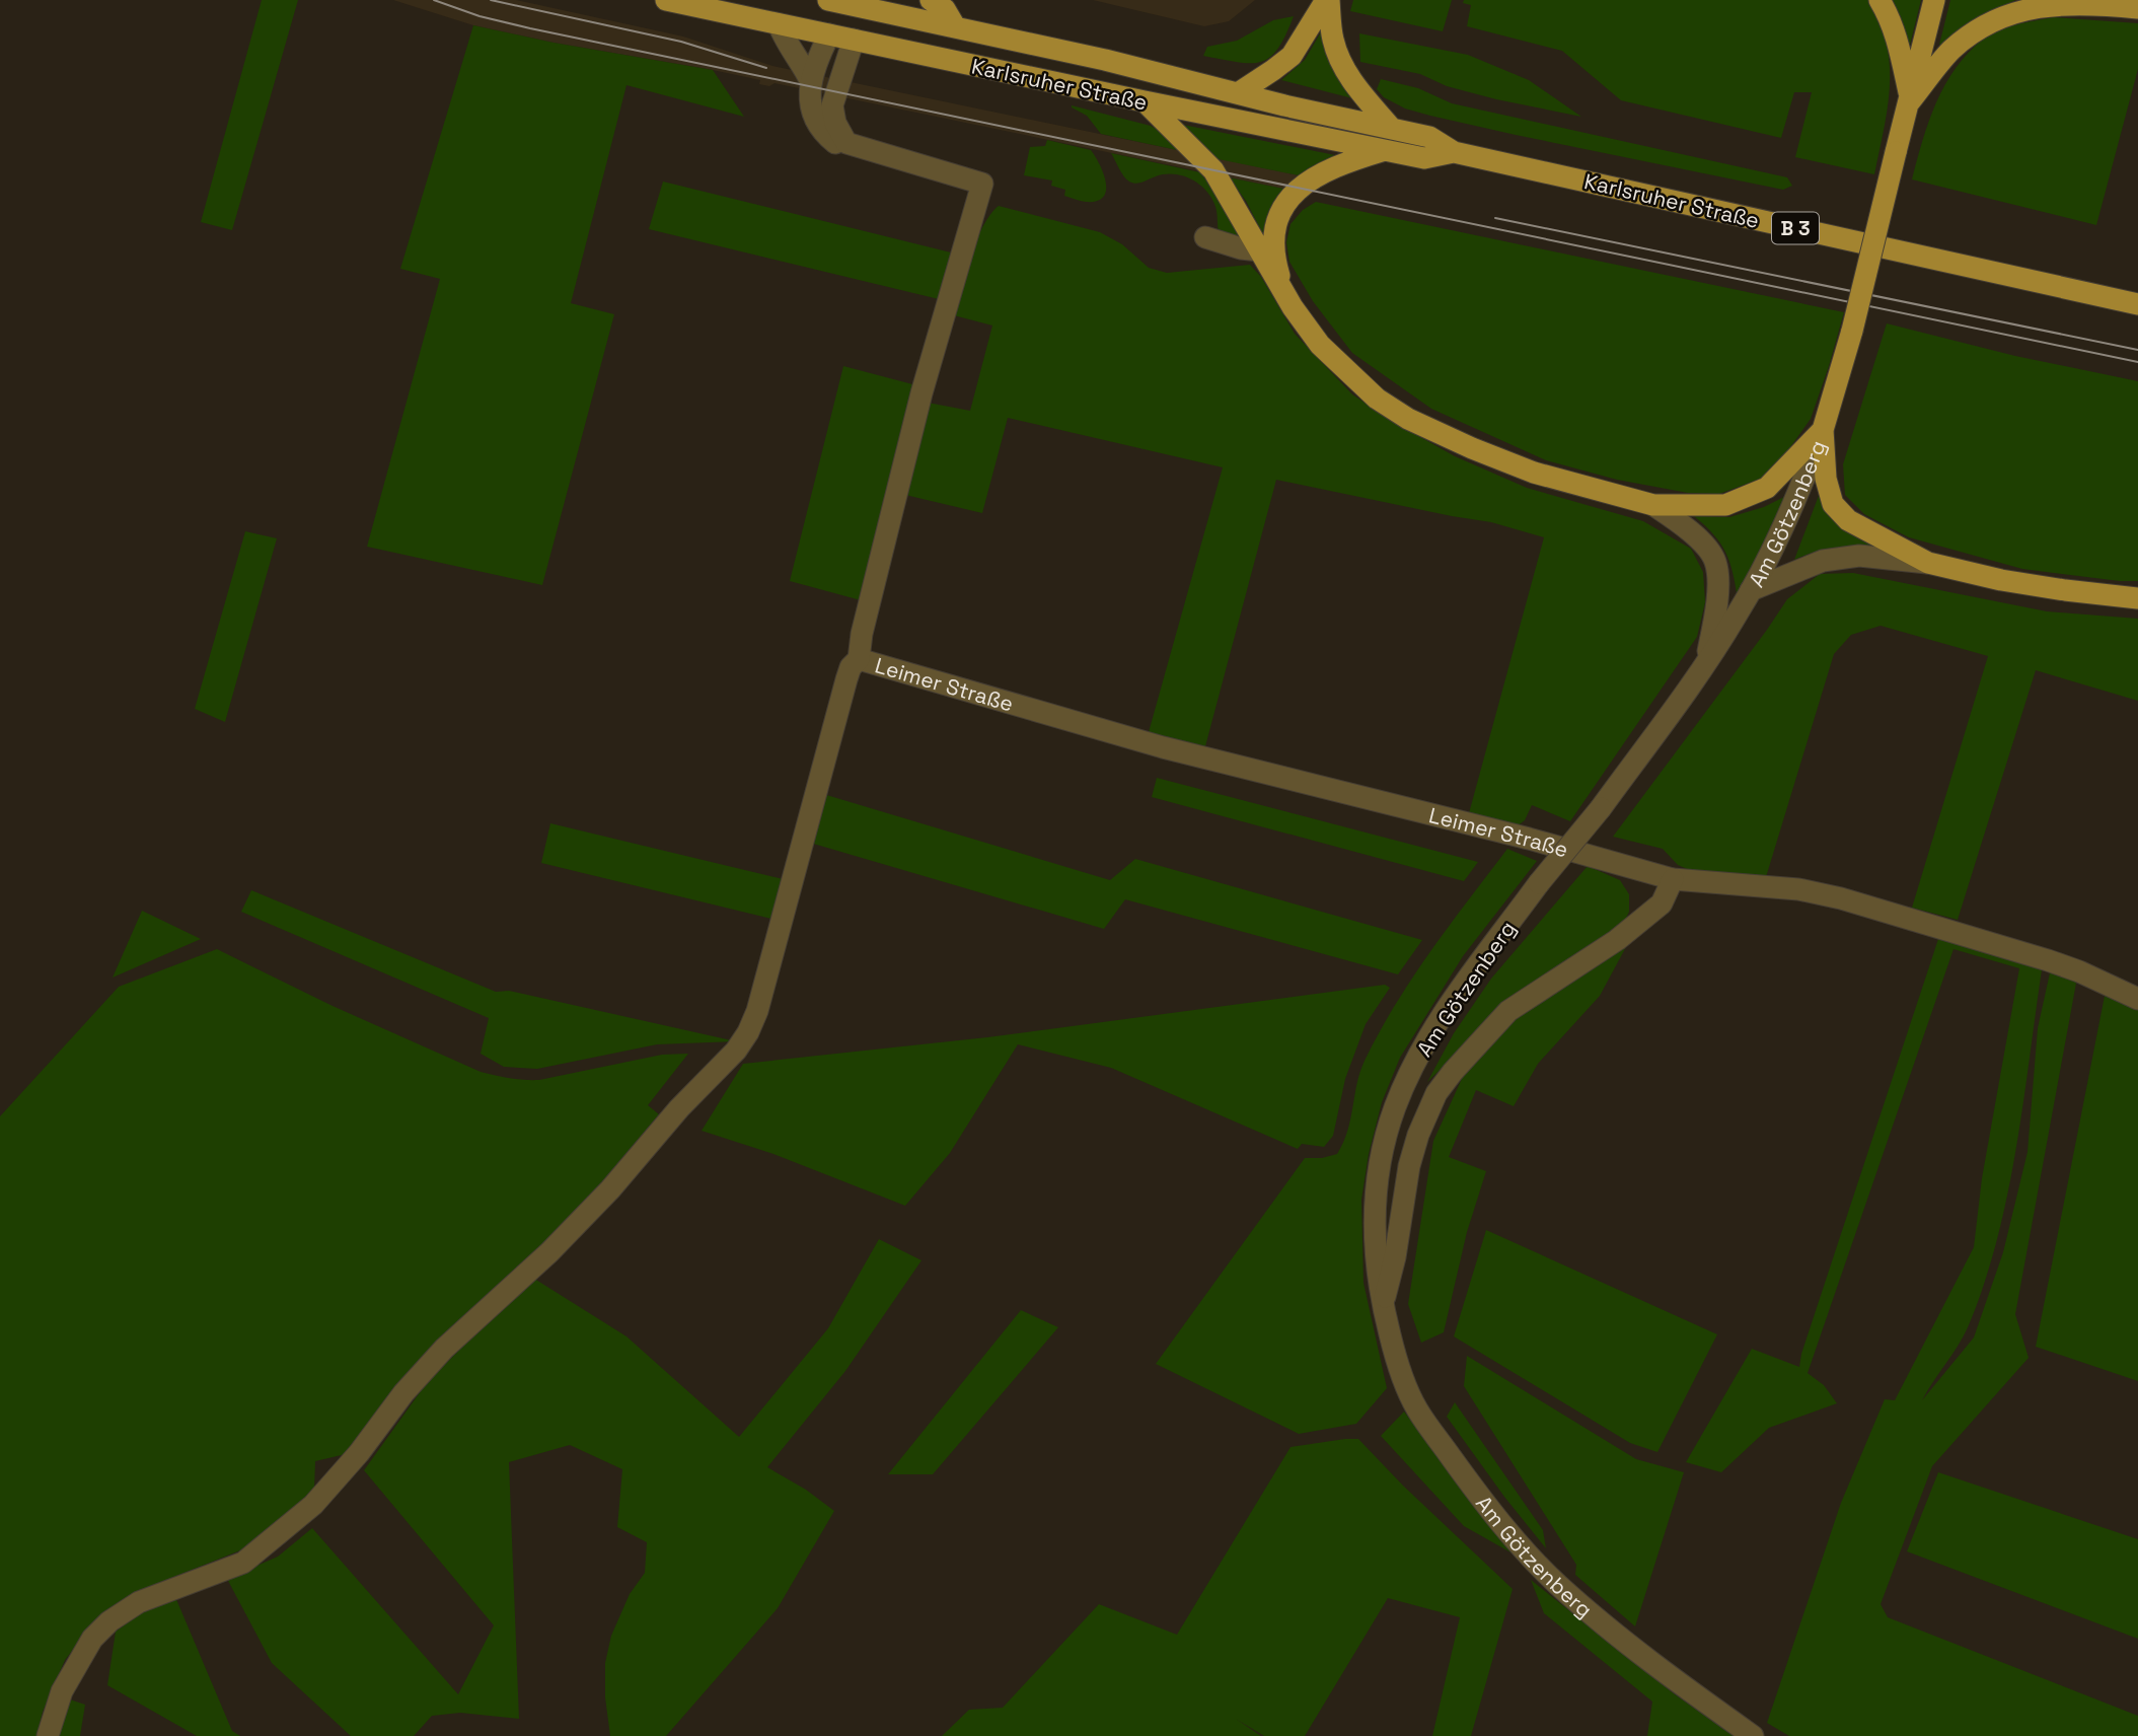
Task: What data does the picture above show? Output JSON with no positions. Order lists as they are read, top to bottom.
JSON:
{
  "streets": {
    "main road": ["Karlsruher Straße", "B 3"],
    "street": ["Am Götzenberg", "Leimer Straße"]
  }
}
